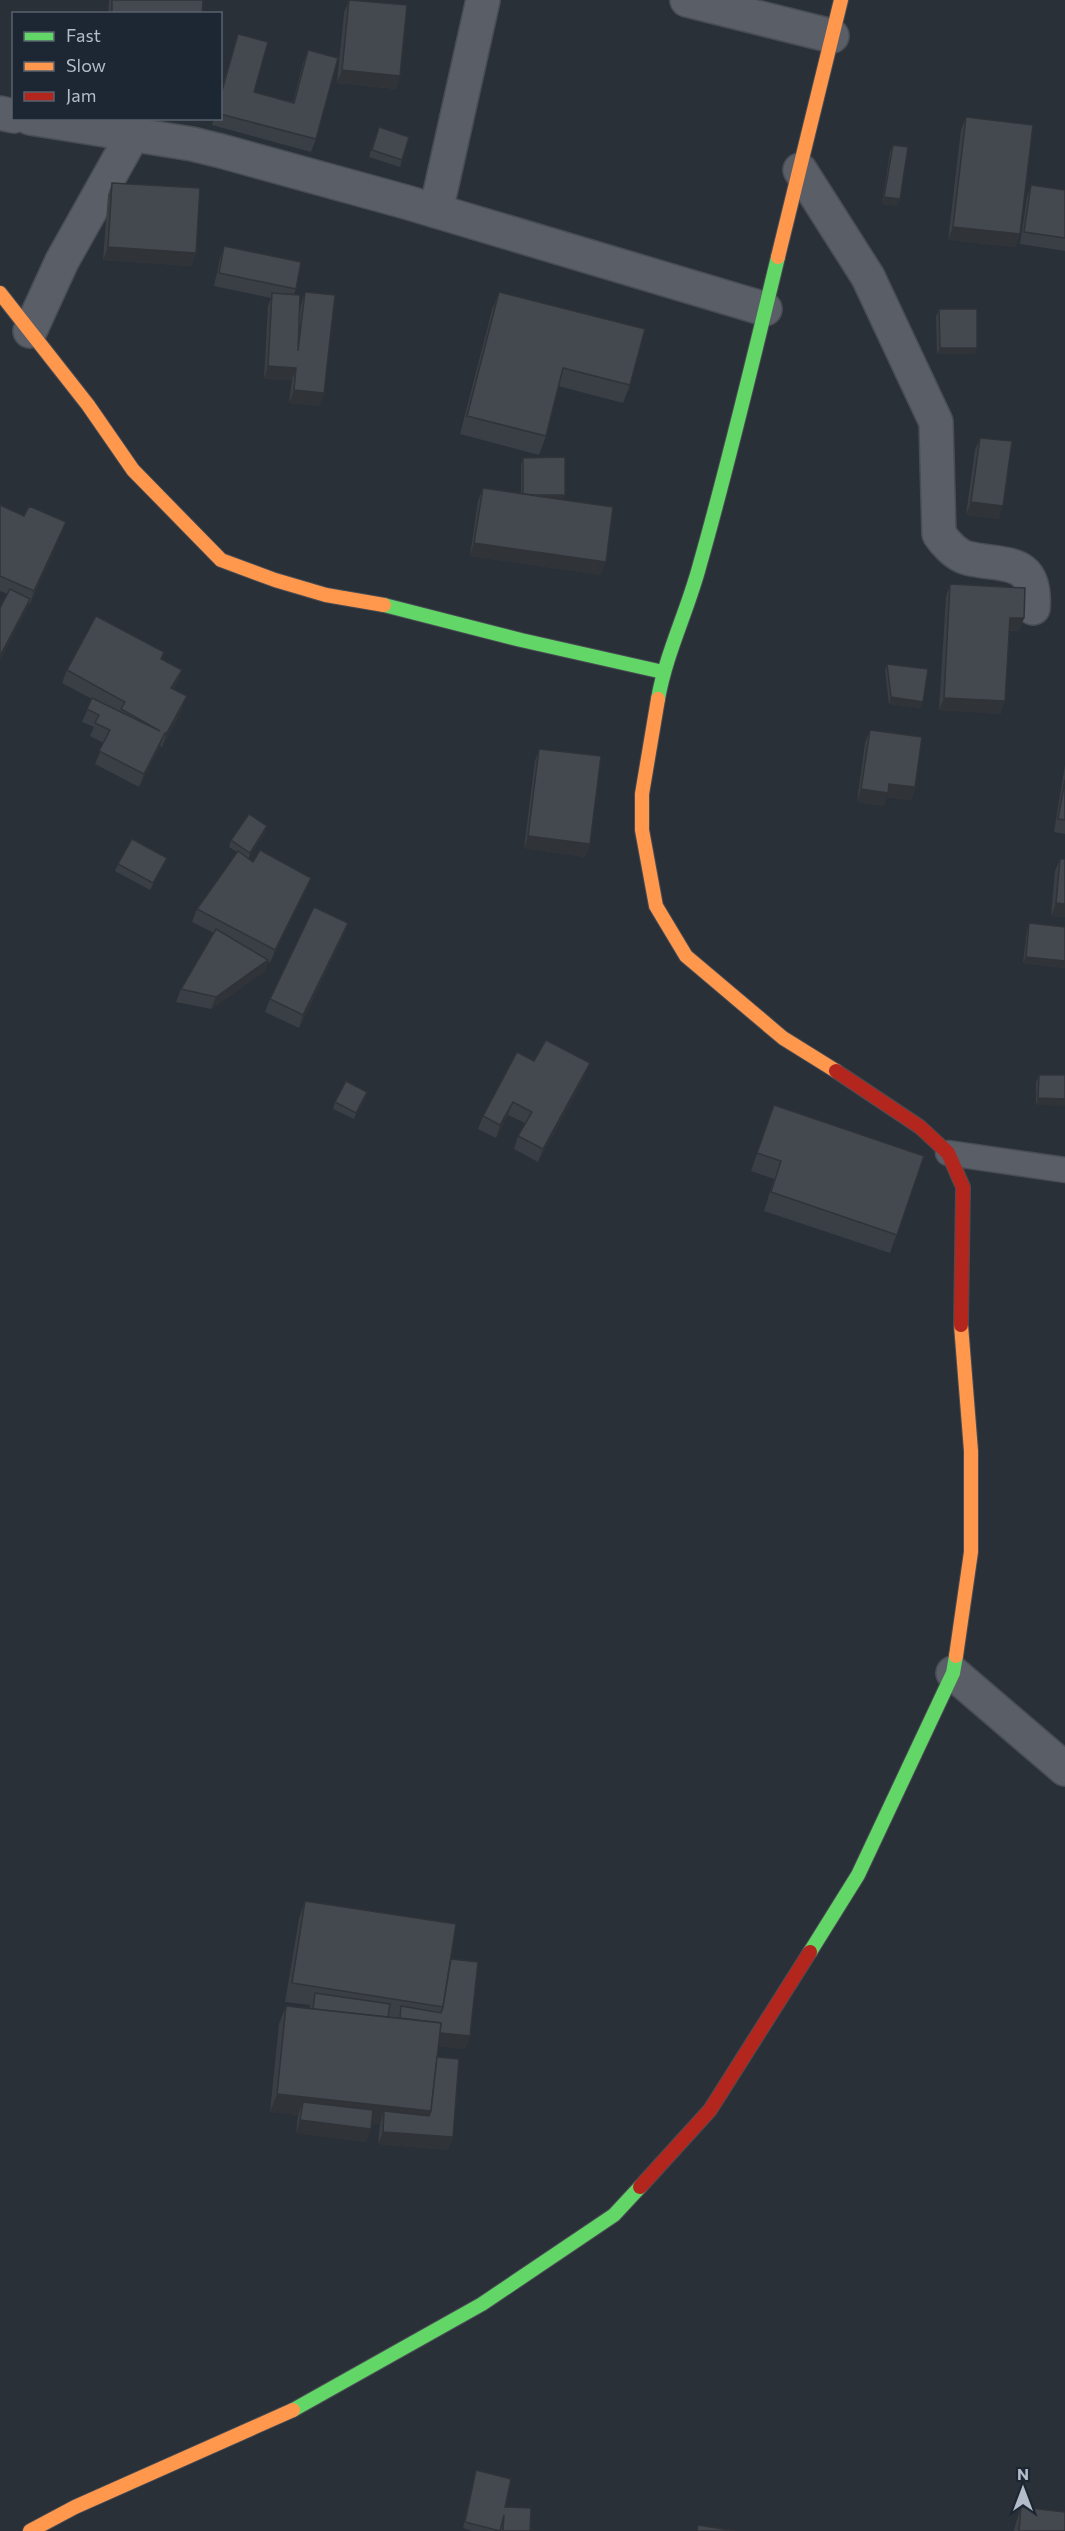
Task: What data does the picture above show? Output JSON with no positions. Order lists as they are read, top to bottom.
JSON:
{
  "legend": ["Fast", "Slow", "Jam"],
  "north": "top"
}
